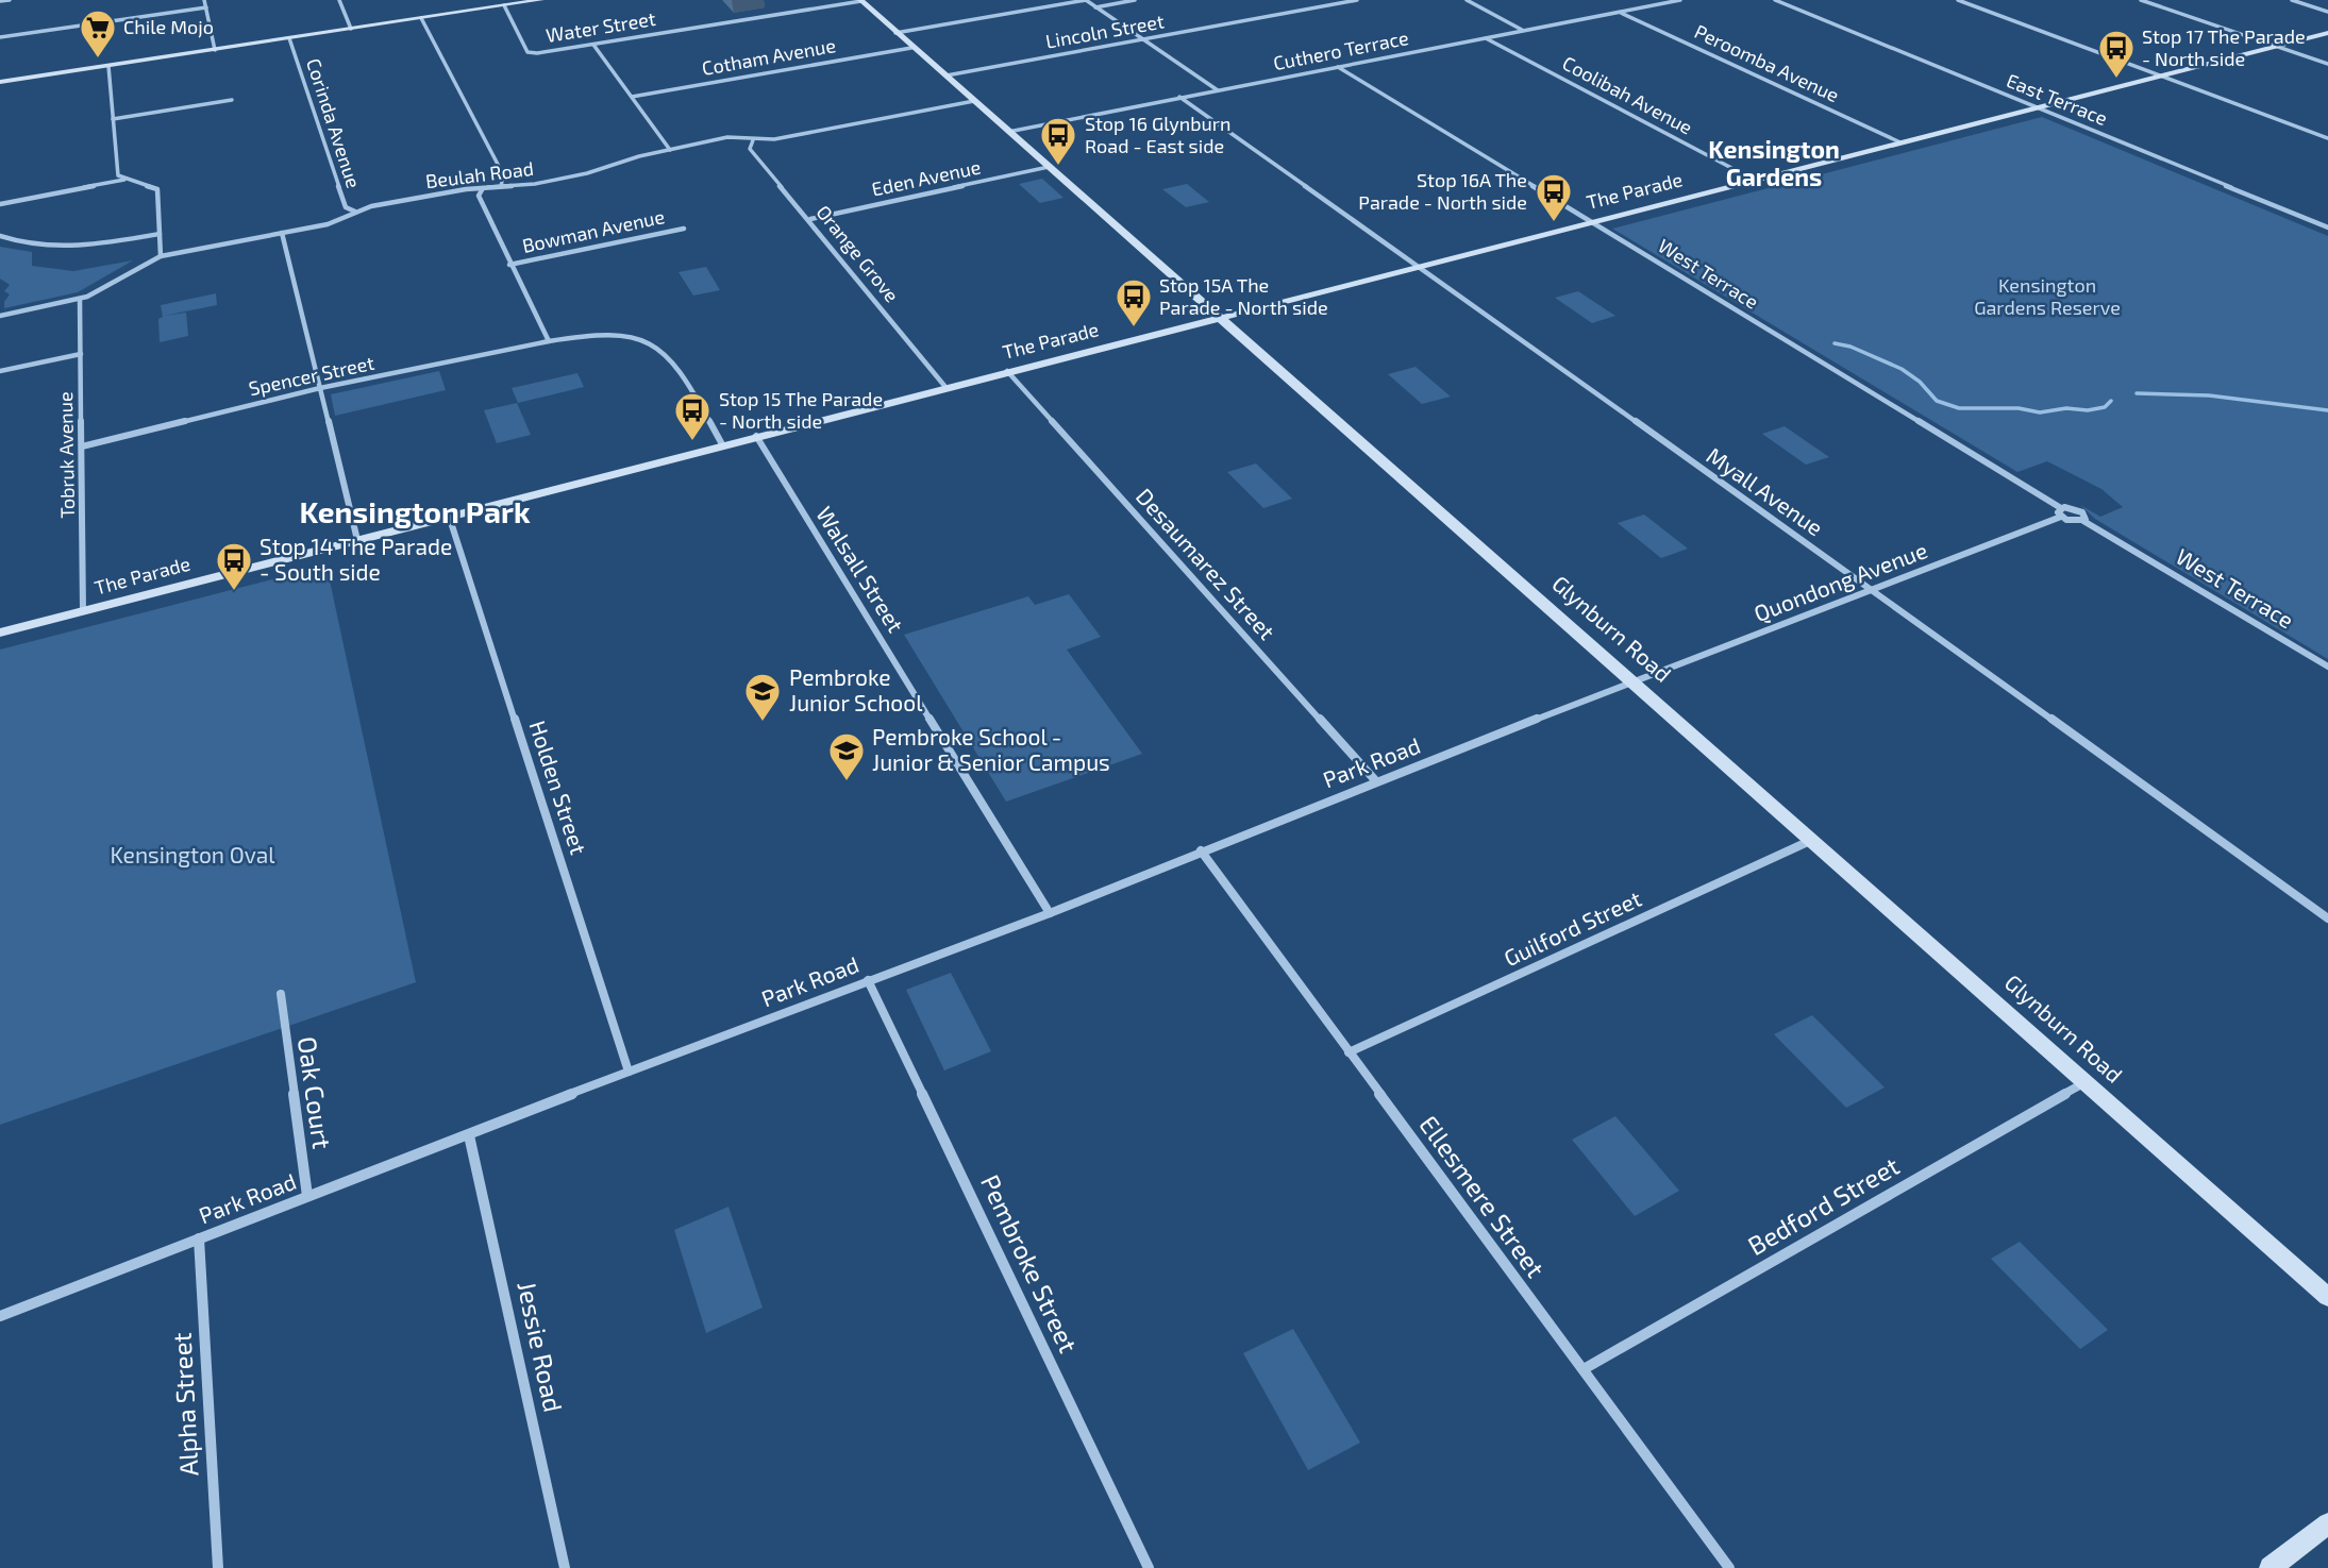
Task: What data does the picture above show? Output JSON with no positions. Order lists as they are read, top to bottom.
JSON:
{
  "streets": {
    "main road": ["The Parade", "Glynburn Road"],
    "street": [
      "Water Street",
      "Lincoln Street",
      "Cuthero Terrace",
      "Cotham Avenue",
      "Peroomba Avenue",
      "Coolibah Avenue",
      "East Terrace",
      "Corinda Avenue",
      "Beulah Road",
      "Eden Avenue",
      "Bowman Avenue",
      "Orange Grove",
      "West Terrace",
      "Spencer Street",
      "Tobruk Avenue",
      "Myall Avenue",
      "Desaumarez Street",
      "Walsall Street",
      "Quondong Avenue",
      "Park Road",
      "Holden Street",
      "Guilford Street",
      "Oak Court",
      "Ellesmere Street",
      "Bedford Street",
      "Pembroke Street",
      "Jessie Road",
      "Alpha Street"
    ]
  },
  "crossings": [
    ["Water Street", "Glynburn Road"],
    ["Lincoln Street", "Glynburn Road"],
    ["Cuthero Terrace", "Peroomba Avenue"],
    ["Cuthero Terrace", "Coolibah Avenue"],
    ["Cuthero Terrace", "West Terrace"],
    ["Cuthero Terrace", "Myall Avenue"],
    ["Cuthero Terrace", "Glynburn Road"],
    ["Cotham Avenue", "Glynburn Road"],
    ["Peroomba Avenue", "The Parade"],
    ["Coolibah Avenue", "The Parade"],
    ["East Terrace", "The Parade"],
    ["Corinda Avenue", "Beulah Road"],
    ["Beulah Road", "Orange Grove"],
    ["Beulah Road", "Tobruk Avenue"],
    ["Beulah Road", "Glynburn Road"],
    ["Eden Avenue", "Orange Grove"],
    ["Eden Avenue", "Glynburn Road"],
    ["The Parade", "Orange Grove"],
    ["The Parade", "West Terrace"],
    ["The Parade", "Spencer Street"],
    ["The Parade", "Tobruk Avenue"],
    ["The Parade", "Myall Avenue"],
    ["The Parade", "Desaumarez Street"],
    ["The Parade", "Walsall Street"],
    ["The Parade", "Glynburn Road"],
    ["The Parade", "Holden Street"],
    ["West Terrace", "Quondong Avenue"],
    ["Spencer Street", "Tobruk Avenue"],
    ["Myall Avenue", "Quondong Avenue"],
    ["Desaumarez Street", "Park Road"],
    ["Walsall Street", "Park Road"],
    ["Quondong Avenue", "Glynburn Road"],
    ["Quondong Avenue", "Park Road"],
    ["Glynburn Road", "Park Road"],
    ["Glynburn Road", "Guilford Street"],
    ["Glynburn Road", "Bedford Street"],
    ["Park Road", "Holden Street"],
    ["Park Road", "Oak Court"],
    ["Park Road", "Ellesmere Street"],
    ["Park Road", "Pembroke Street"],
    ["Park Road", "Jessie Road"],
    ["Park Road", "Alpha Street"],
    ["Guilford Street", "Ellesmere Street"],
    ["Ellesmere Street", "Bedford Street"]
  ],
  "districts": ["Kensington Gardens", "Kensington Park"],
  "parks": ["Kensington Gardens Reserve", "Kensington Oval"],
  "places": {
    "supermarket": ["Chile Mojo"],
    "bus stop": [
      "Stop 17 The Parade - North side",
      "Stop 16 Glynburn Road - East side",
      "Stop 16A The Parade - North side",
      "Stop 15A The Parade - North side",
      "Stop 15 The Parade - North side",
      "Stop 14 The Parade - South side"
    ],
    "school or university": ["Pembroke Junior School", "Pembroke School - Junior & Senior Campus"]
  }
}
